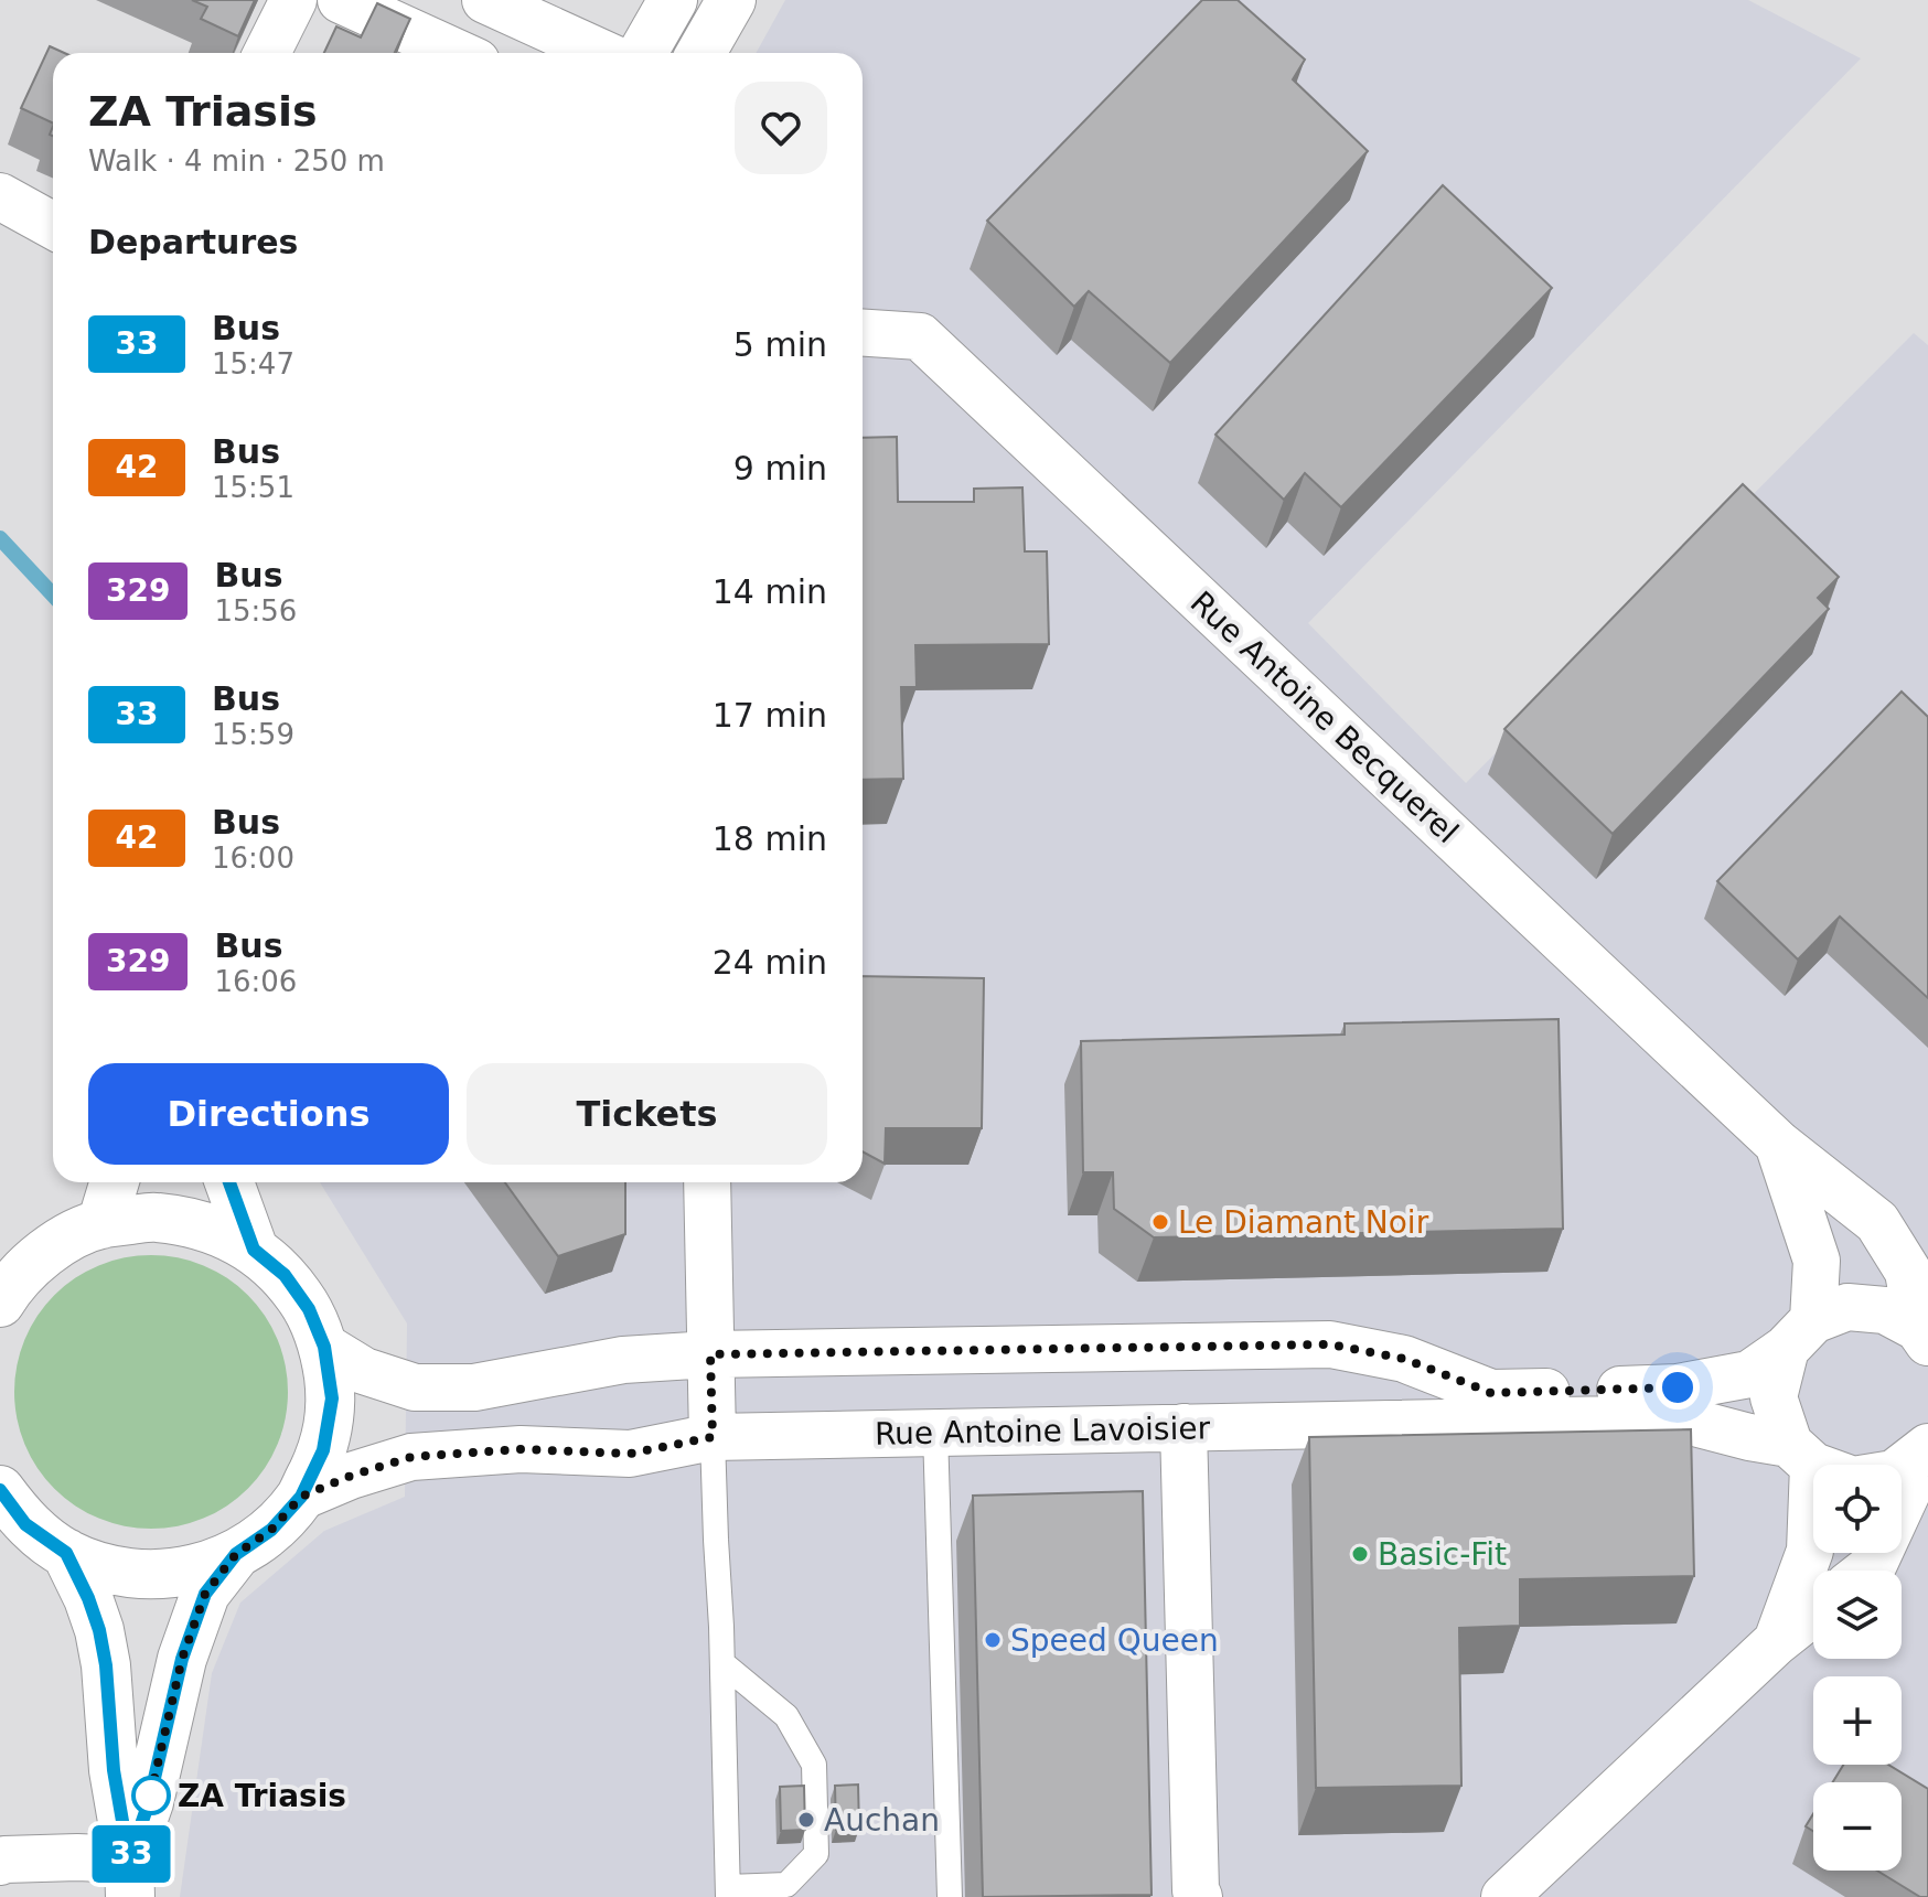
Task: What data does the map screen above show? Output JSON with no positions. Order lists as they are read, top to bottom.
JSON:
{
  "streets": {
    "street": ["Rue Antoine Becquerel", "Rue Antoine Lavoisier"]
  },
  "crossings": [
    ["Rue Antoine Becquerel", "Rue Antoine Lavoisier"]
  ],
  "places": [
    "Le Diamant Noir",
    "Basic-Fit",
    "Speed Queen",
    "ZA Triasis",
    "Auchan"
  ],
  "lines": ["bus line 33"],
  "page": {
    "on_map": "33",
    "heading": [
      ["ZA Triasis", "Walk · 4 min · 250 m"],
      "Departures"
    ],
    "list": [
      {
        "mark": "33",
        "name": "Bus",
        "note": "15:47",
        "value": "5 min"
      },
      {
        "mark": "42",
        "name": "Bus",
        "note": "15:51",
        "value": "9 min"
      },
      {
        "mark": "329",
        "name": "Bus",
        "note": "15:56",
        "value": "14 min"
      },
      {
        "mark": "33",
        "name": "Bus",
        "note": "15:59",
        "value": "17 min"
      },
      {
        "mark": "42",
        "name": "Bus",
        "note": "16:00",
        "value": "18 min"
      },
      {
        "mark": "329",
        "name": "Bus",
        "note": "16:06",
        "value": "24 min"
      }
    ],
    "buttons": ["Directions", "Tickets"],
    "map_buttons": ["+", "−"]
  }
}
